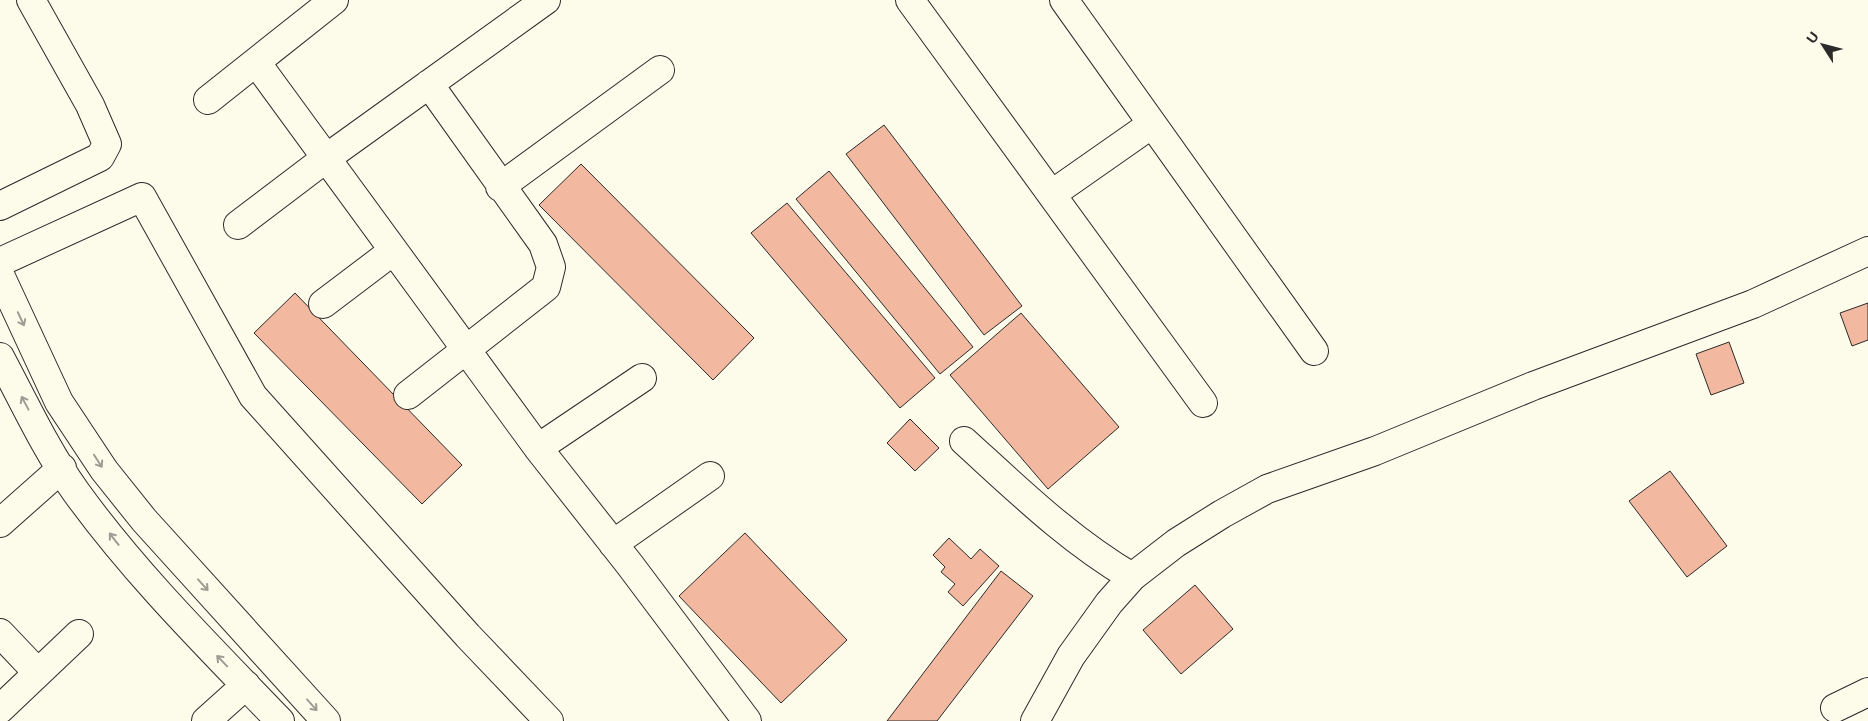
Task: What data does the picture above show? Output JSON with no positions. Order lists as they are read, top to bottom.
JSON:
{
  "north": "top left"
}
